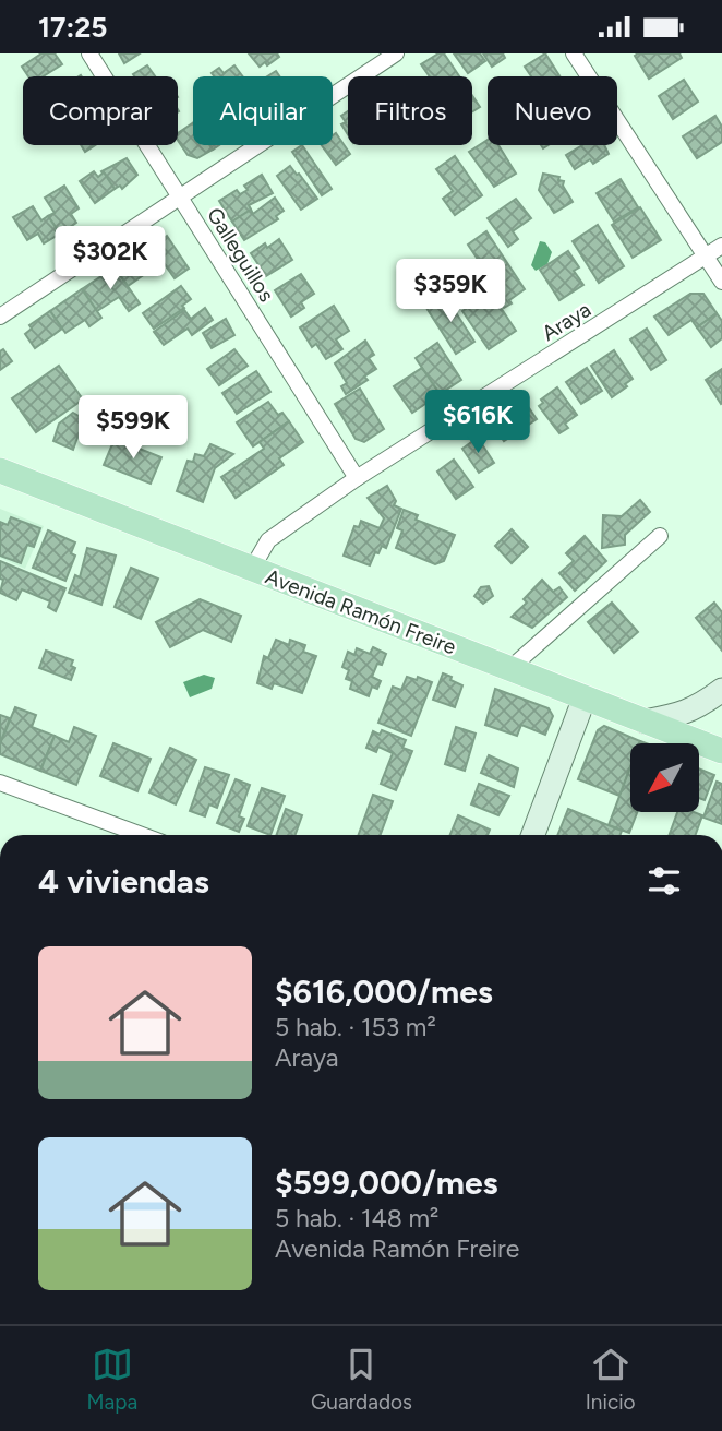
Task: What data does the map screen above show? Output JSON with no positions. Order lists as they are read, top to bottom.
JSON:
{
  "streets": {
    "main road": ["Avenida Ramón Freire"],
    "street": ["Galleguillos", "Araya"]
  },
  "crossings": [
    ["Galleguillos", "Araya"],
    ["Araya", "Avenida Ramón Freire"]
  ],
  "north": "bottom left",
  "page": {
    "status": "17:25",
    "chip": [
      "Comprar",
      "Alquilar",
      "Filtros",
      "Nuevo"
    ],
    "price": [
      "$302K",
      "$359K",
      "$616K",
      "$599K"
    ],
    "heading": "4 viviendas",
    "list": [
      {
        "name": "$616,000/mes",
        "note": "5 hab. · 153 m² · Araya"
      },
      {
        "name": "$599,000/mes",
        "note": "5 hab. · 148 m² · Avenida Ramón Freire"
      }
    ],
    "tabs": ["Mapa", "Guardados", "Inicio"]
  }
}
